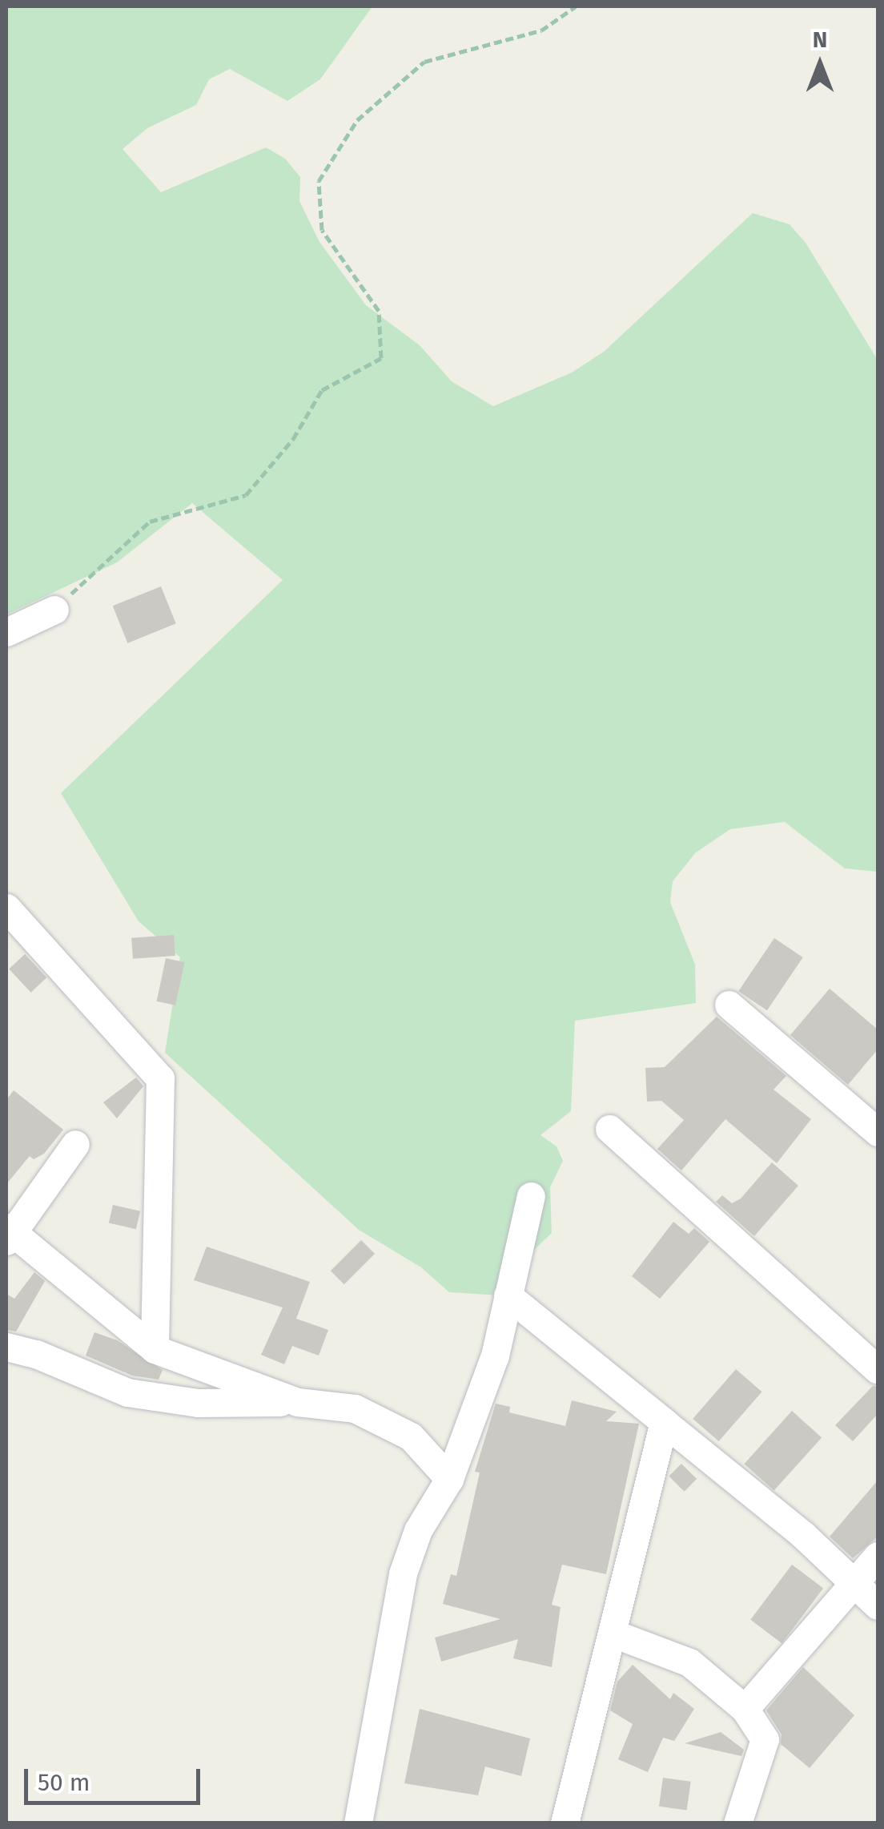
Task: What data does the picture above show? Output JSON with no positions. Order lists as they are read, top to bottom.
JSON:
{
  "scale_bar": "50 m",
  "north": "top"
}
